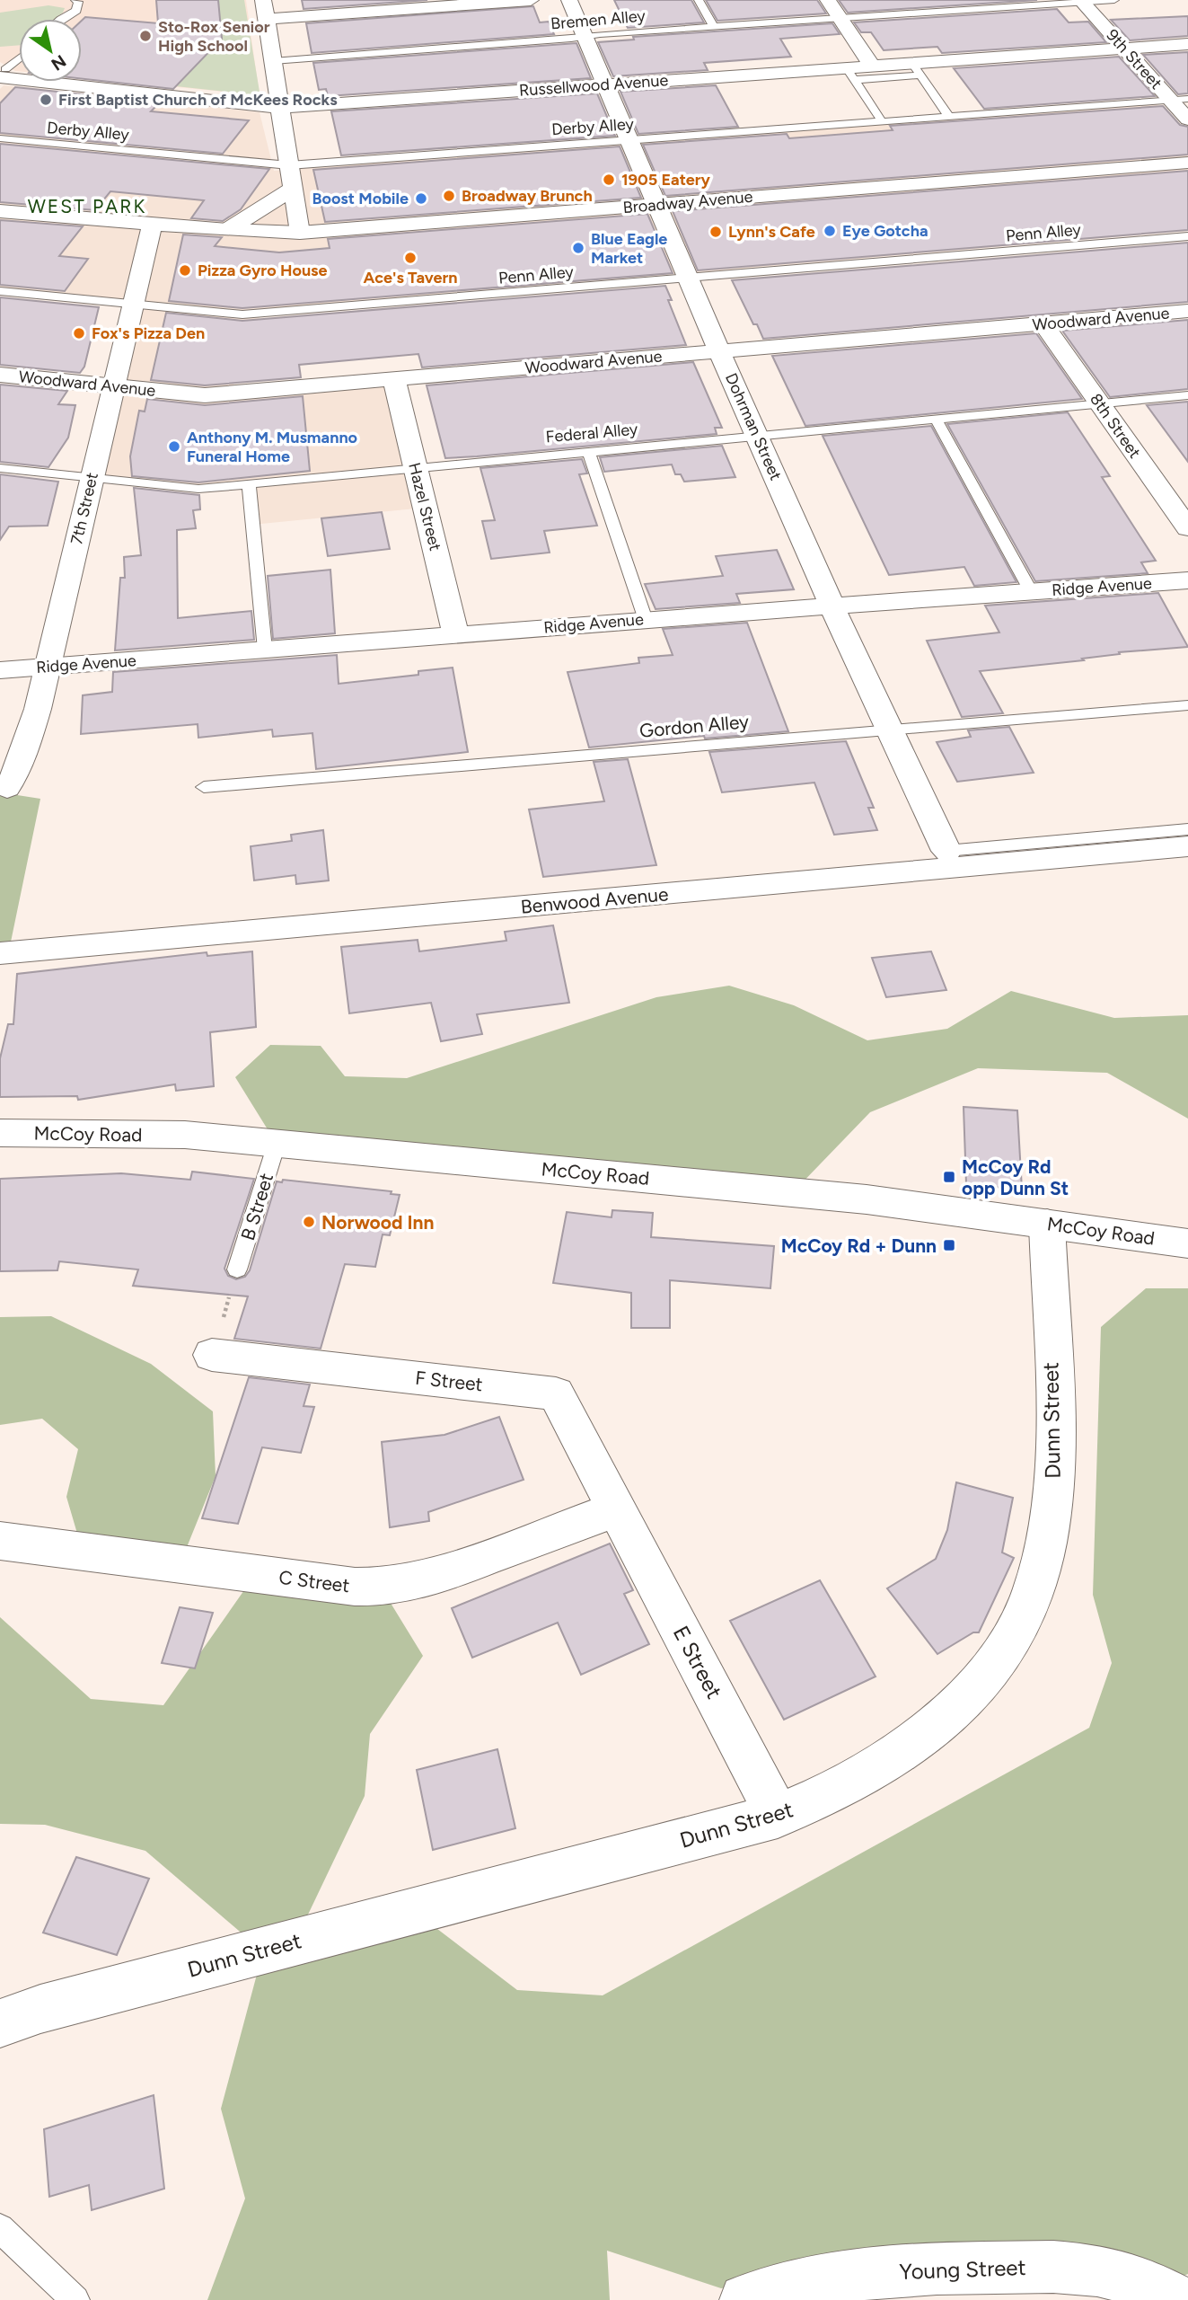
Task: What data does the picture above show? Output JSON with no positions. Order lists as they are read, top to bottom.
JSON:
{
  "streets": {
    "street": [
      "9th Street",
      "Russellwood Avenue",
      "Broadway Avenue",
      "Woodward Avenue",
      "8th Street",
      "Dohrman Street",
      "Hazel Street",
      "7th Street",
      "Ridge Avenue",
      "Benwood Avenue",
      "McCoy Road",
      "F Street",
      "Dunn Street",
      "C Street",
      "E Street",
      "Young Street"
    ],
    "lane": [
      "Bremen Alley",
      "Derby Alley",
      "Penn Alley",
      "Federal Alley",
      "Gordon Alley",
      "B Street"
    ]
  },
  "crossings": [
    ["Bremen Alley", "9th Street"],
    ["Bremen Alley", "Dohrman Street"],
    ["9th Street", "Russellwood Avenue"],
    ["9th Street", "Derby Alley"],
    ["Russellwood Avenue", "Dohrman Street"],
    ["Derby Alley", "Dohrman Street"],
    ["Broadway Avenue", "Dohrman Street"],
    ["Broadway Avenue", "7th Street"],
    ["Penn Alley", "Dohrman Street"],
    ["Penn Alley", "7th Street"],
    ["Woodward Avenue", "8th Street"],
    ["Woodward Avenue", "Dohrman Street"],
    ["Woodward Avenue", "Hazel Street"],
    ["Woodward Avenue", "7th Street"],
    ["8th Street", "Federal Alley"],
    ["Dohrman Street", "Federal Alley"],
    ["Dohrman Street", "Ridge Avenue"],
    ["Dohrman Street", "Gordon Alley"],
    ["Federal Alley", "Hazel Street"],
    ["Federal Alley", "7th Street"],
    ["Hazel Street", "Ridge Avenue"],
    ["7th Street", "Ridge Avenue"],
    ["McCoy Road", "B Street"],
    ["McCoy Road", "Dunn Street"],
    ["F Street", "C Street"],
    ["F Street", "E Street"],
    ["Dunn Street", "E Street"],
    ["C Street", "E Street"]
  ],
  "districts": ["WEST PARK"],
  "places": {
    "other": [
      "Sto-Rox Senior High School",
      "First Baptist Church of McKees Rocks",
      "1905 Eatery",
      "Broadway Brunch",
      "Boost Mobile",
      "Eye Gotcha",
      "Lynn's Cafe",
      "Blue Eagle Market",
      "Ace's Tavern",
      "Pizza Gyro House",
      "Fox's Pizza Den",
      "Anthony M. Musmanno Funeral Home",
      "Norwood Inn"
    ],
    "transit": ["McCoy Rd opp Dunn St", "McCoy Rd + Dunn"]
  },
  "north": "bottom right"
}
